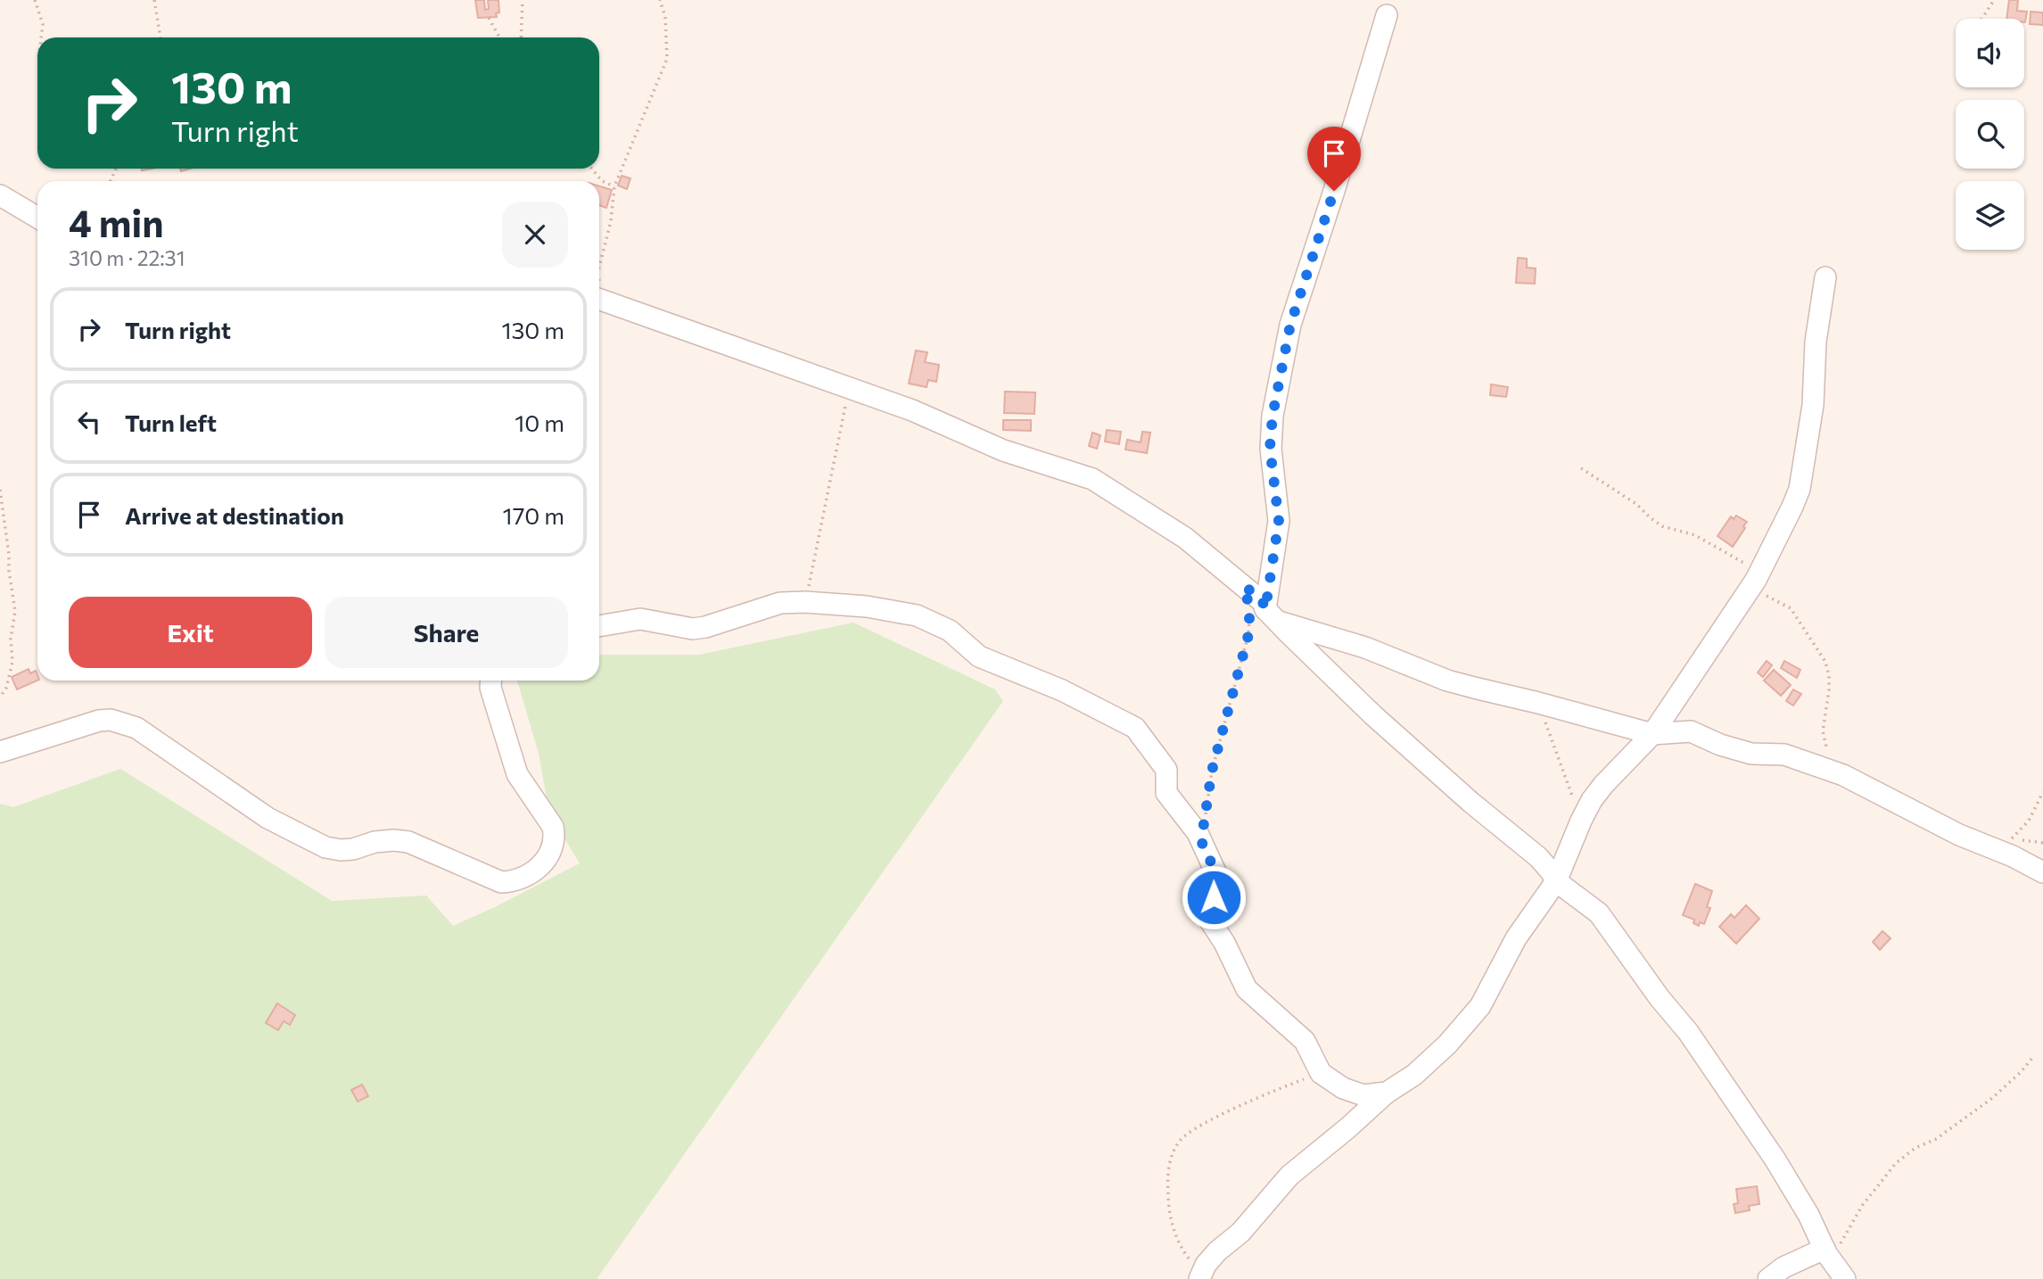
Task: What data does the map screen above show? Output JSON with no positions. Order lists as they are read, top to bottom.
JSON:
{
  "page": {
    "turn": ["130 m", "Turn right"],
    "heading": ["4 min", "310 m · 22:31"],
    "list": [
      {
        "name": "Turn right",
        "value": "130 m"
      },
      {
        "name": "Turn left",
        "value": "10 m"
      },
      {
        "name": "Arrive at destination",
        "value": "170 m"
      }
    ],
    "buttons": ["Exit", "Share"]
  }
}
